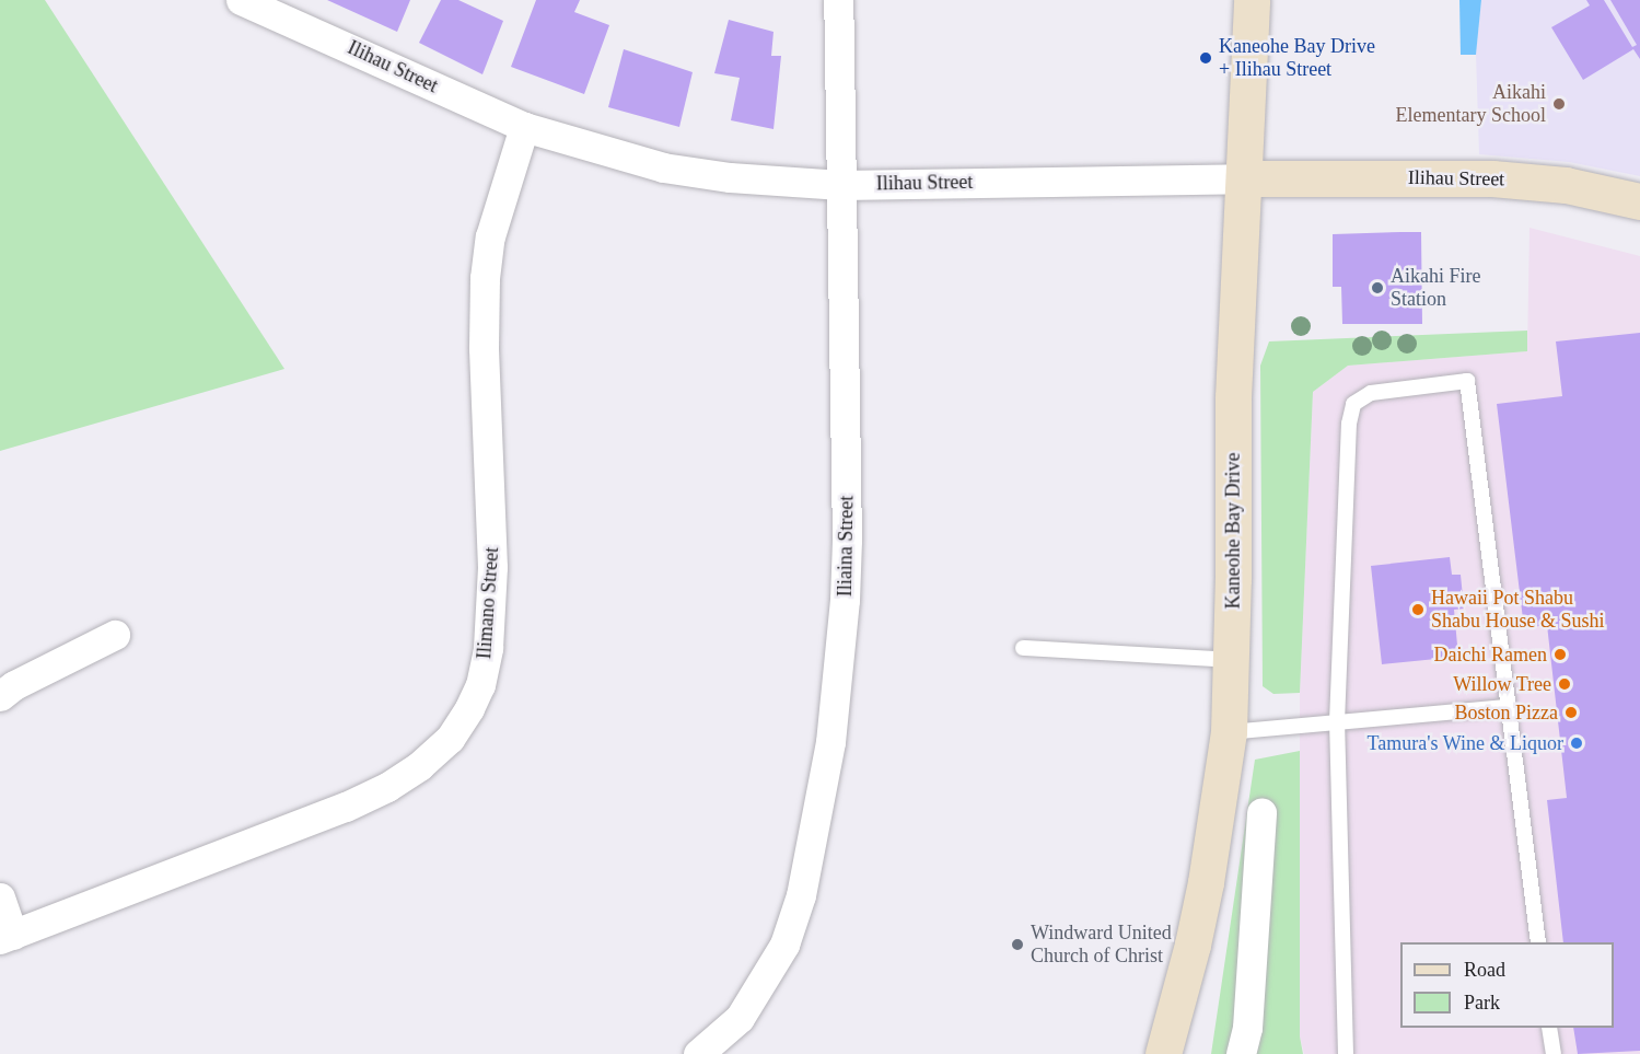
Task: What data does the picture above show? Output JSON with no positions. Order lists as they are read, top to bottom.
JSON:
{
  "streets": {
    "main road": ["Ilihau Street", "Kaneohe Bay Drive"],
    "street": ["Iliaina Street", "Ilimano Street"]
  },
  "crossings": [
    ["Ilihau Street", "Kaneohe Bay Drive"],
    ["Ilihau Street", "Iliaina Street"],
    ["Ilihau Street", "Ilimano Street"]
  ],
  "places": [
    "Kaneohe Bay Drive + Ilihau Street",
    "Aikahi Elementary School",
    "Aikahi Fire Station",
    "Hawaii Pot Shabu Shabu House & Sushi",
    "Daichi Ramen",
    "Willow Tree",
    "Boston Pizza",
    "Tamura's Wine & Liquor",
    "Windward United Church of Christ"
  ],
  "legend": ["Road", "Park"]
}
